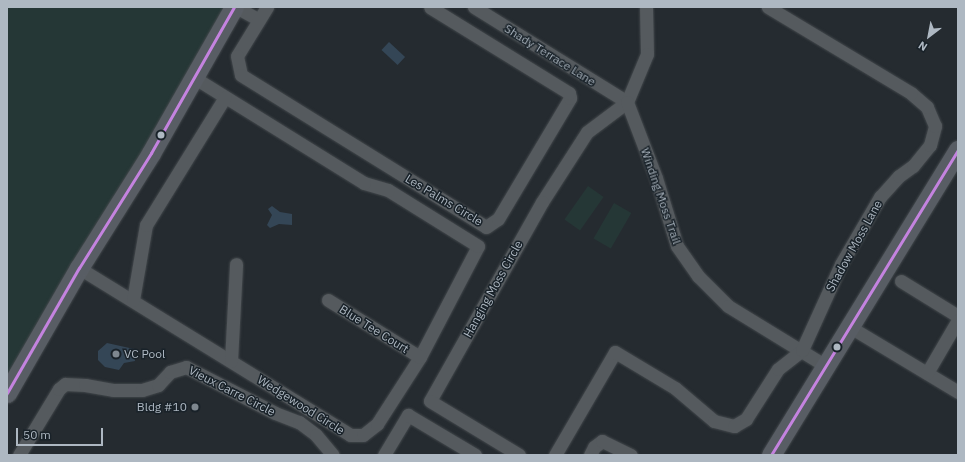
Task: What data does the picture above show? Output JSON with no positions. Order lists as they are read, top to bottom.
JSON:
{
  "streets": {
    "street": [
      "Shady Terrace Lane",
      "Winding Moss Trail",
      "Les Palms Circle",
      "Shadow Moss Lane",
      "Hanging Moss Circle",
      "Blue Tee Court",
      "Vieux Carre Circle",
      "Wedgewood Circle"
    ]
  },
  "crossings": [
    ["Shady Terrace Lane", "Winding Moss Trail"],
    ["Shady Terrace Lane", "Hanging Moss Circle"],
    ["Winding Moss Trail", "Shadow Moss Lane"],
    ["Winding Moss Trail", "Hanging Moss Circle"],
    ["Les Palms Circle", "Wedgewood Circle"],
    ["Blue Tee Court", "Wedgewood Circle"]
  ],
  "places": ["VC Pool", "Bldg #10"],
  "scale_bar": "50 m",
  "north": "bottom left"
}
